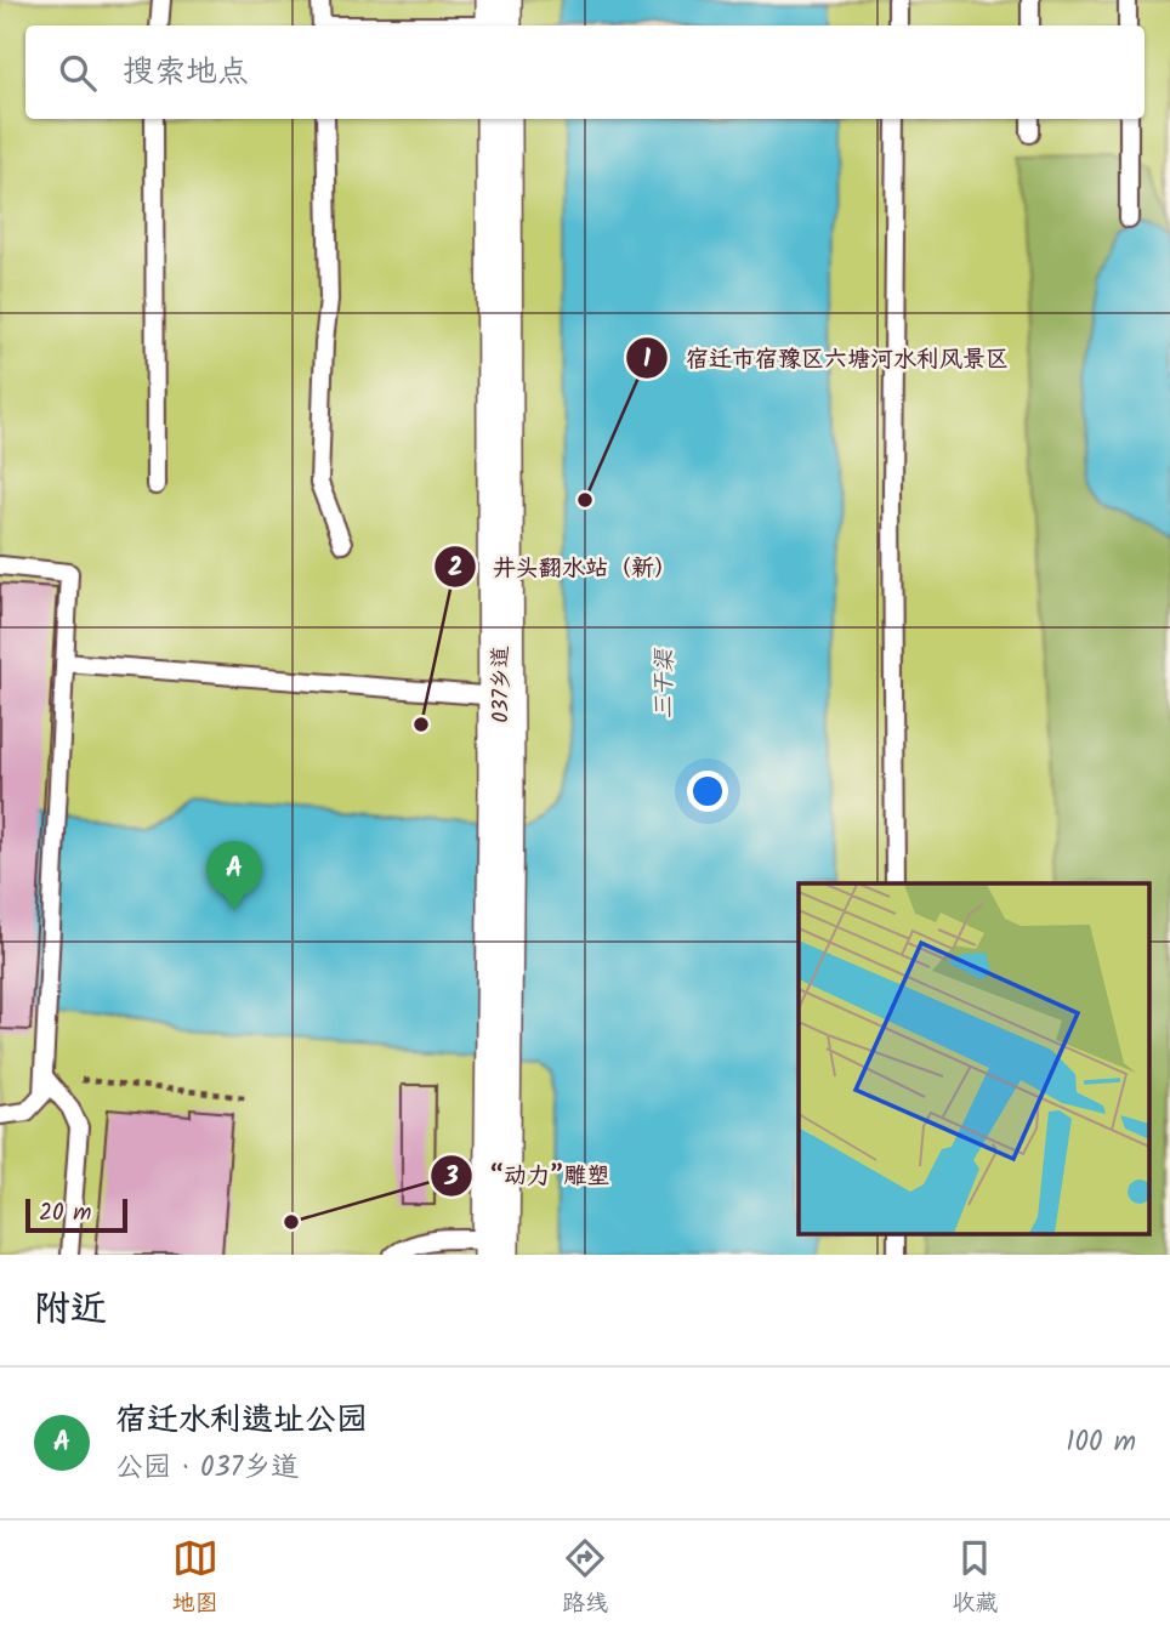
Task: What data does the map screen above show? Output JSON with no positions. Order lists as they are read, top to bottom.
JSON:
{
  "streets": {
    "street": ["037乡道"]
  },
  "water": ["三干渠"],
  "places": ["宿迁市宿豫区六塘河水利风景区", "井头翻水站（新）", "“动力”雕塑"],
  "scale_bar": "20 m",
  "page": {
    "search": "搜索地点",
    "pins": "A",
    "scale": "20 m",
    "heading": "附近",
    "list": [
      {
        "mark": "A",
        "name": "宿迁水利遗址公园",
        "note": "公园 · 037乡道",
        "value": "100 m"
      }
    ],
    "nav": ["地图", "路线", "收藏"]
  }
}
